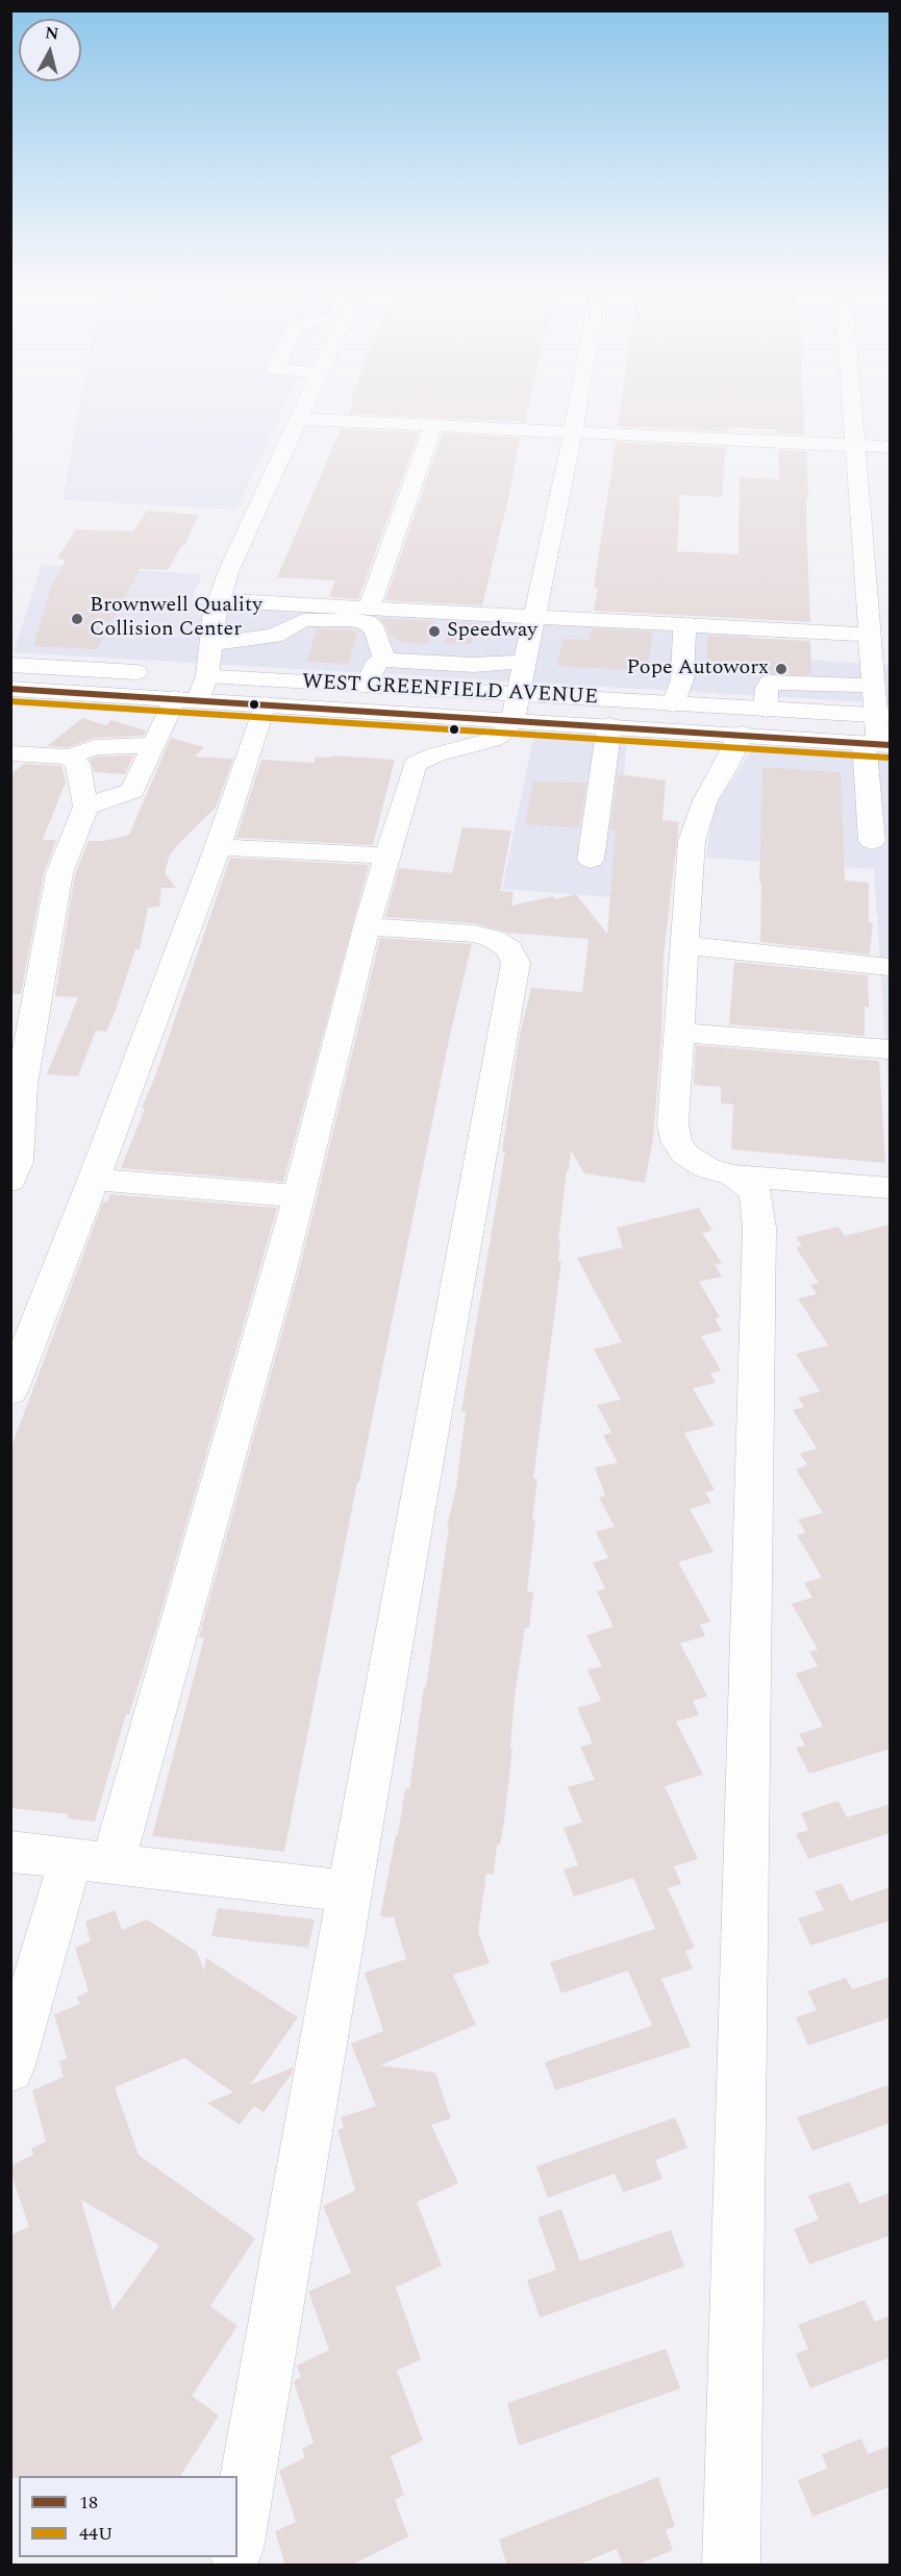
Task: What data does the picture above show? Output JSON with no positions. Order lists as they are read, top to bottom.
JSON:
{
  "streets": {
    "street": ["WEST GREENFIELD AVENUE"]
  },
  "places": ["Brownwell Quality Collision Center", "Speedway", "Pope Autoworx"],
  "lines": ["transit line 18", "transit line 44U"],
  "legend": ["18", "44U"],
  "north": "top"
}
